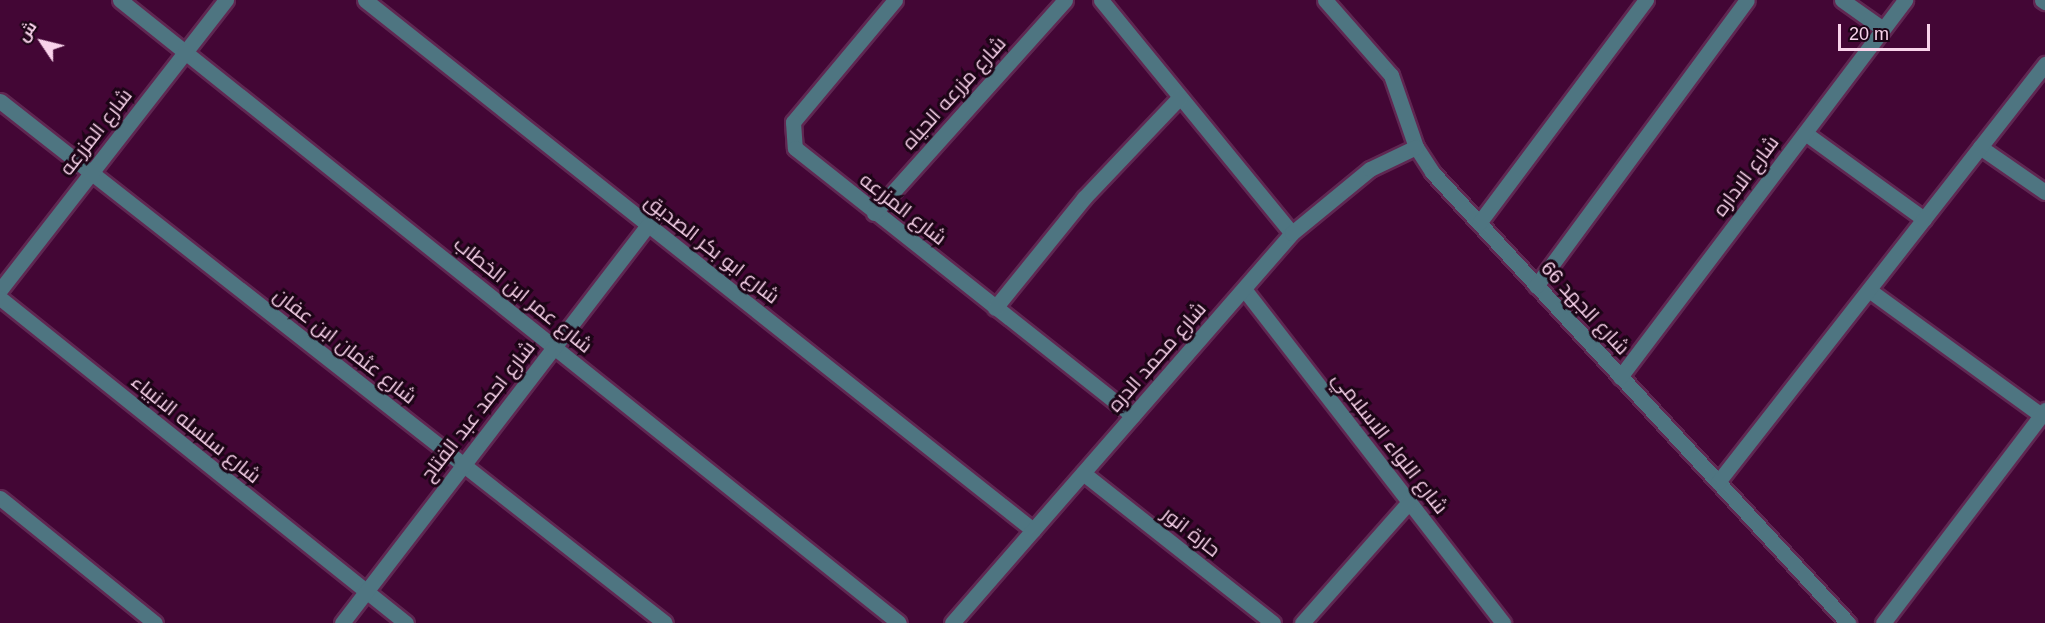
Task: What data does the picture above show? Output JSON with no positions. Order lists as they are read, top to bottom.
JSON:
{
  "streets": {
    "street": [
      "شارع مزرعه الحياه",
      "شارع المزرعه",
      "شارع الاداره",
      "شارع ابو بكر الصديق",
      "شارع عمر ابن الخطاب",
      "شارع الجهد 66",
      "شارع عثمان ابن عفان",
      "شارع محمد الدره",
      "شارع احمد عبد الفتاح",
      "شارع سلسله الانبياء",
      "شارع اللواء الاسلامي",
      "حارة انور"
    ]
  },
  "crossings": [
    ["شارع مزرعه الحياه", "شارع المزرعه"],
    ["شارع المزرعه", "شارع عمر ابن الخطاب"],
    ["شارع المزرعه", "شارع عثمان ابن عفان"],
    ["شارع المزرعه", "شارع محمد الدره"],
    ["شارع الاداره", "شارع الجهد 66"],
    ["شارع ابو بكر الصديق", "شارع محمد الدره"],
    ["شارع ابو بكر الصديق", "شارع احمد عبد الفتاح"],
    ["شارع عمر ابن الخطاب", "شارع احمد عبد الفتاح"],
    ["شارع الجهد 66", "شارع محمد الدره"],
    ["شارع عثمان ابن عفان", "شارع احمد عبد الفتاح"],
    ["شارع محمد الدره", "شارع اللواء الاسلامي"],
    ["شارع محمد الدره", "حارة انور"],
    ["شارع احمد عبد الفتاح", "شارع سلسله الانبياء"]
  ],
  "scale_bar": "20 m",
  "north": "top left"
}
